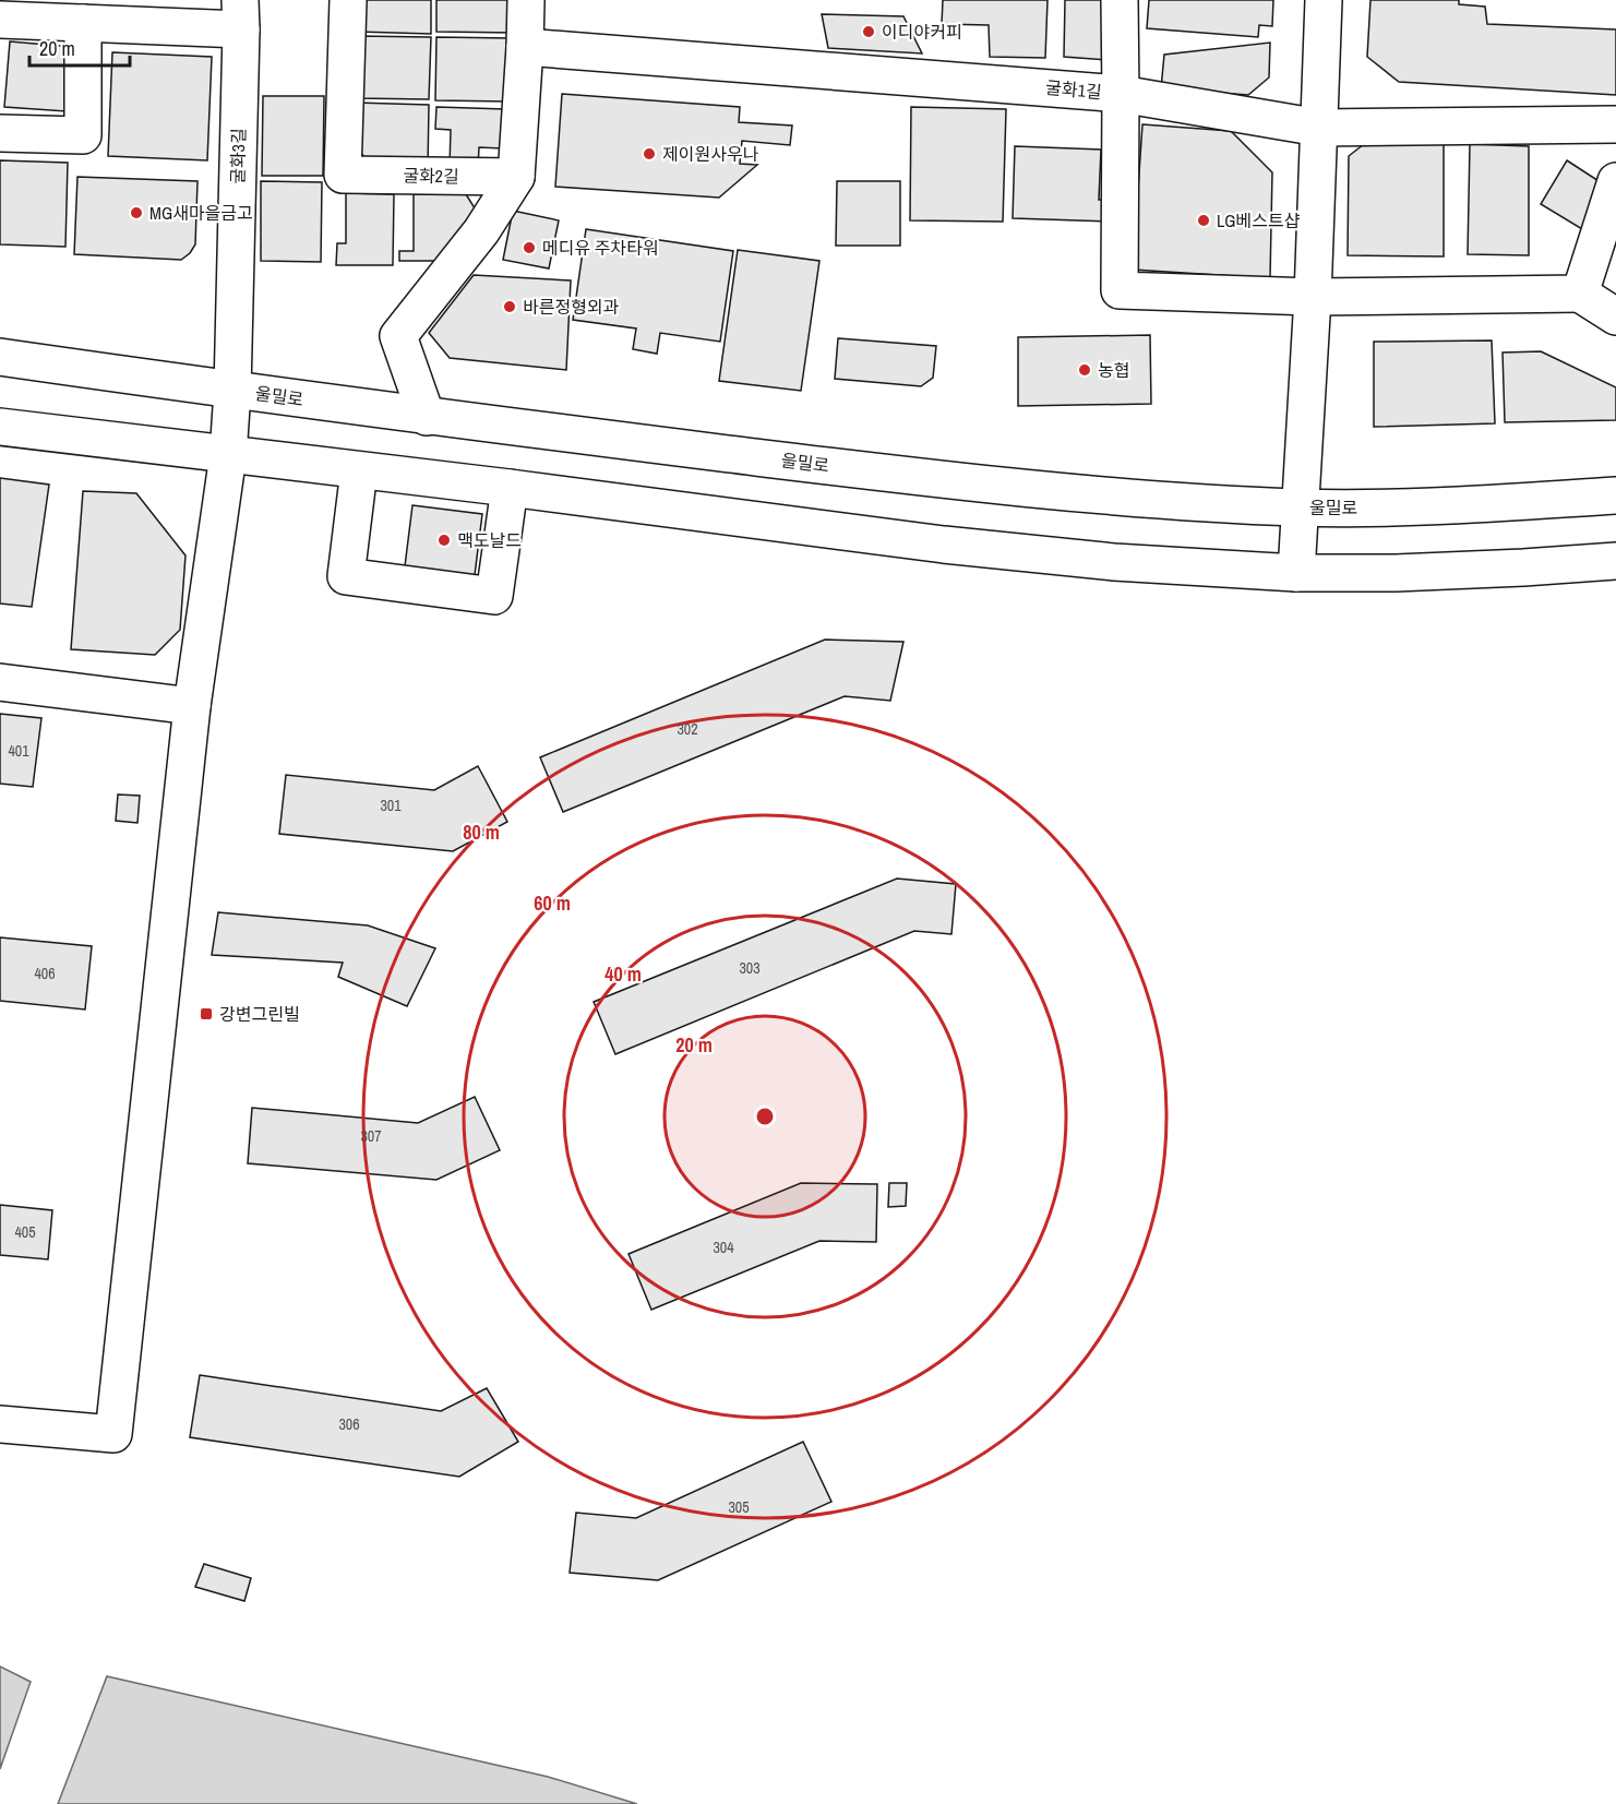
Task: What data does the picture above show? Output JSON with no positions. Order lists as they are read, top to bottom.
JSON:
{
  "streets": {
    "street": [
      "굴화1길",
      "굴화3길",
      "굴화2길",
      "울밀로"
    ]
  },
  "crossings": [
    ["굴화3길", "울밀로"]
  ],
  "places": {
    "other": [
      "이디야커피",
      "제이원사우나",
      "MG새마을금고",
      "LG베스트샵",
      "메디유 주차타워",
      "바른정형외과",
      "농협",
      "맥도날드"
    ],
    "transit": ["강변그린빌"]
  },
  "house_numbers": [
    "302",
    "401",
    "301",
    "303",
    "406",
    "307",
    "405",
    "304",
    "306",
    "305"
  ],
  "scale_bar": "20 m",
  "rings": [
    "80 m",
    "60 m",
    "40 m",
    "20 m"
  ]
}
